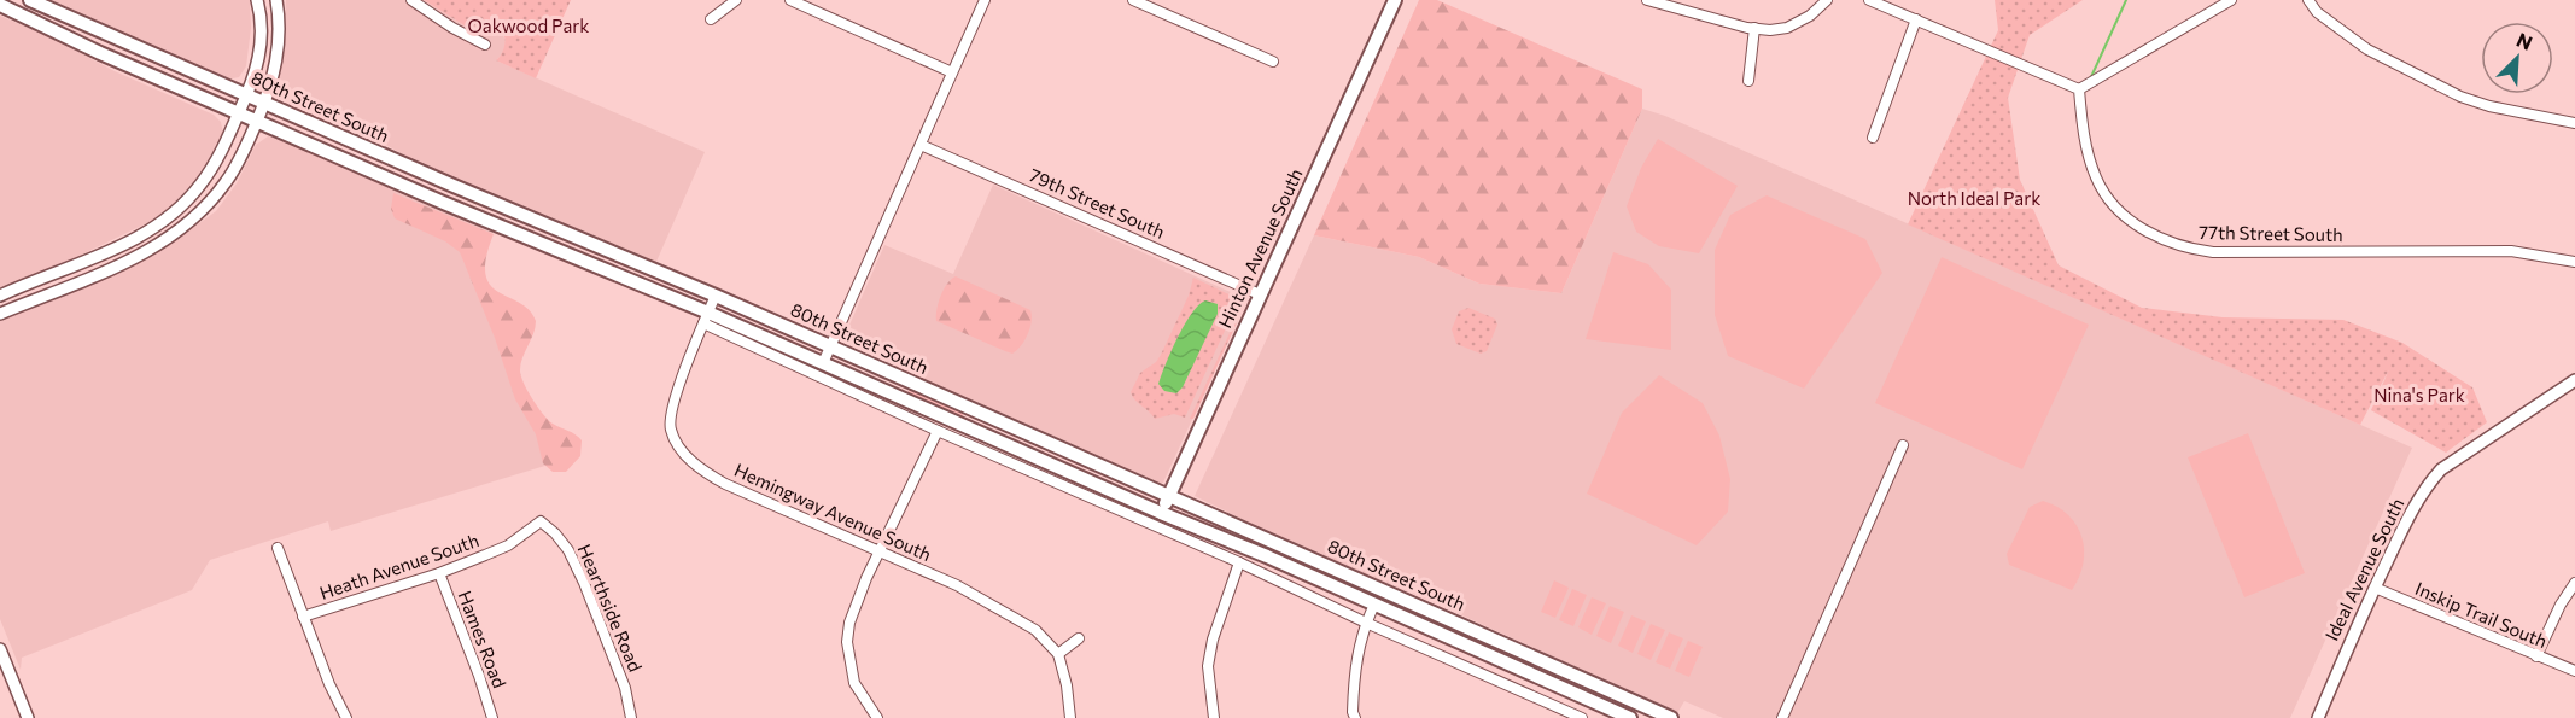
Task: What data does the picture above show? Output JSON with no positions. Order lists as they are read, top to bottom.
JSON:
{
  "streets": {
    "main road": ["80th Street South", "Hinton Avenue South"],
    "street": [
      "79th Street South",
      "77th Street South",
      "Hemingway Avenue South",
      "Heath Avenue South",
      "Ideal Avenue South",
      "Hearthside Road",
      "Inskip Trail South",
      "Hames Road"
    ]
  },
  "crossings": [
    ["80th Street South", "Hinton Avenue South"],
    ["80th Street South", "Hemingway Avenue South"],
    ["79th Street South", "Hinton Avenue South"],
    ["Heath Avenue South", "Hearthside Road"],
    ["Heath Avenue South", "Hames Road"],
    ["Ideal Avenue South", "Inskip Trail South"]
  ],
  "parks": ["Oakwood Park", "North Ideal Park", "Nina's Park"],
  "north": "top right"
}
